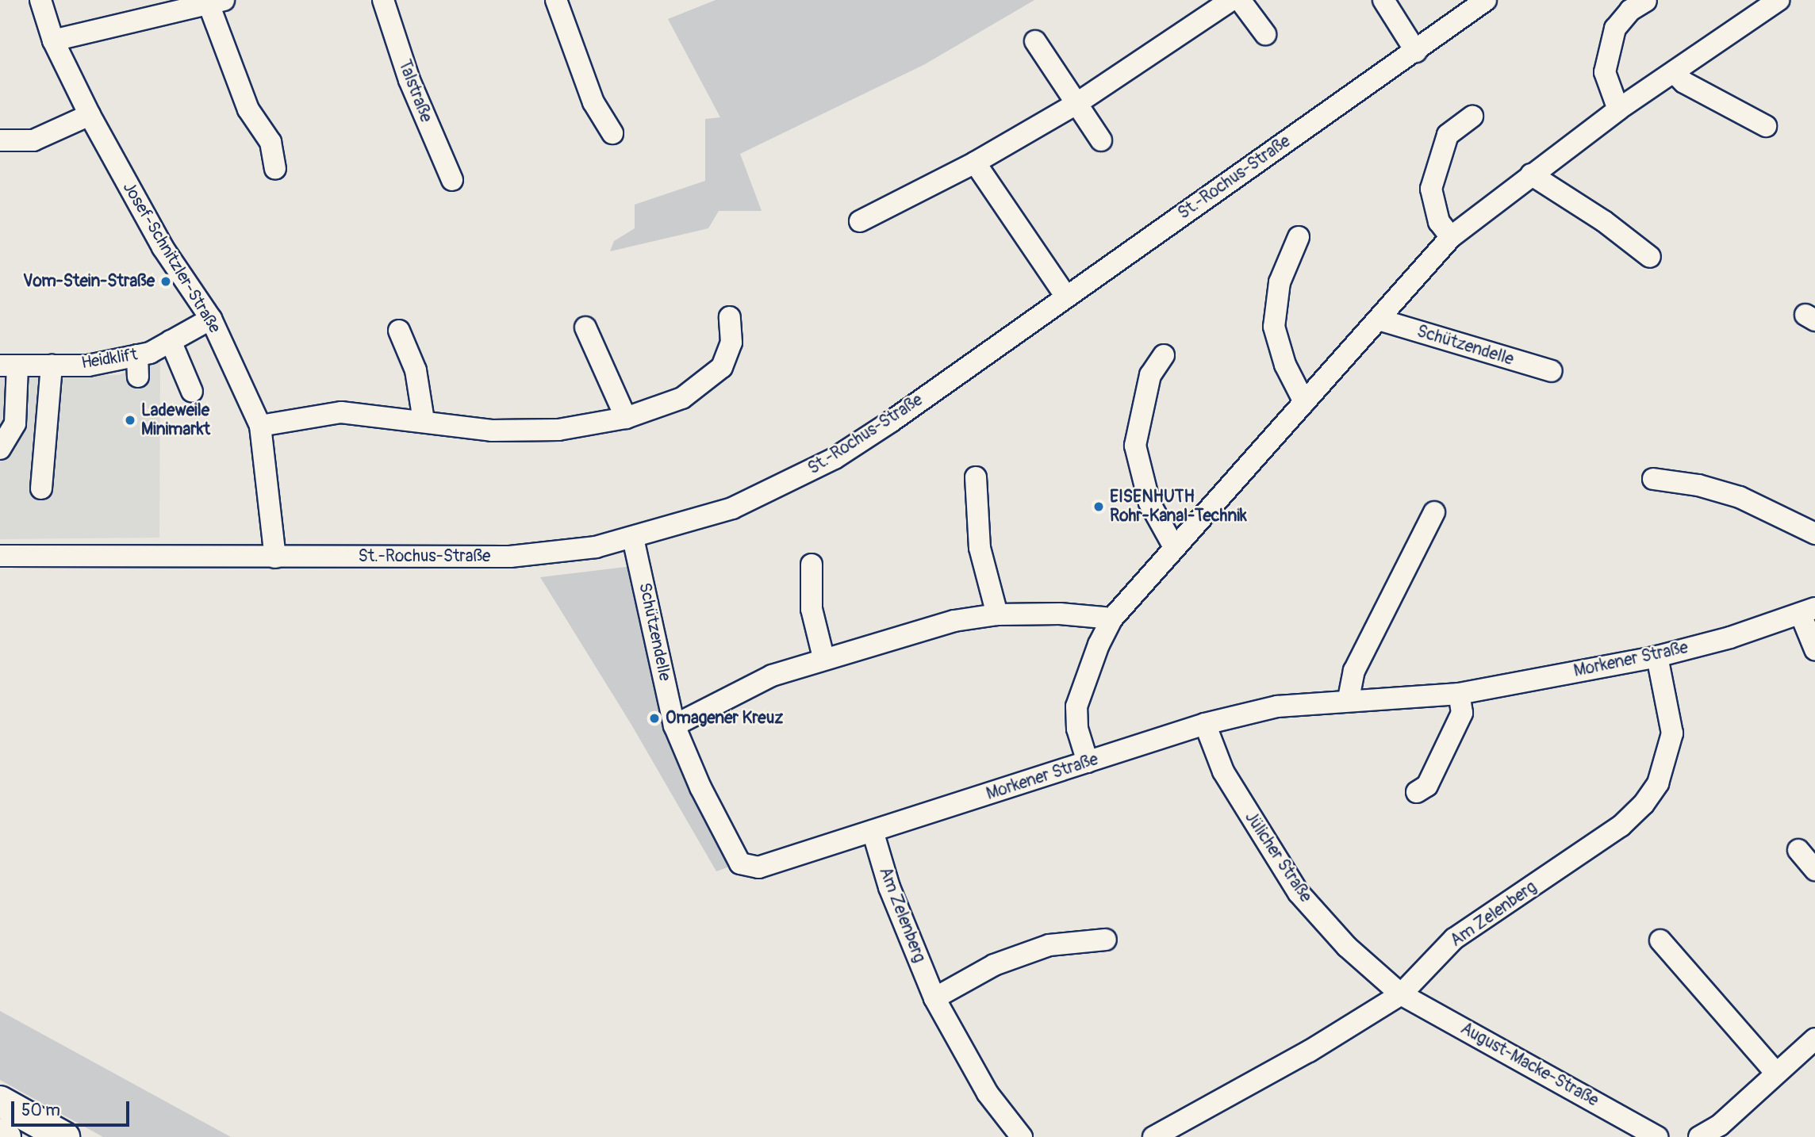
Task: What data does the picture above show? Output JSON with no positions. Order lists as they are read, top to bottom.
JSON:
{
  "streets": {
    "street": [
      "Talstraße",
      "St.-Rochus-Straße",
      "Josef-Schnitzler-Straße",
      "Schützendelle",
      "Heidklift",
      "Morkener Straße",
      "Jülicher Straße",
      "Am Zelenberg",
      "August-Macke-Straße"
    ]
  },
  "crossings": [
    ["St.-Rochus-Straße", "Josef-Schnitzler-Straße"],
    ["St.-Rochus-Straße", "Schützendelle"],
    ["Josef-Schnitzler-Straße", "Heidklift"],
    ["Schützendelle", "Morkener Straße"],
    ["Morkener Straße", "Jülicher Straße"],
    ["Morkener Straße", "Am Zelenberg"],
    ["Jülicher Straße", "Am Zelenberg"],
    ["Jülicher Straße", "August-Macke-Straße"],
    ["Am Zelenberg", "August-Macke-Straße"]
  ],
  "places": [
    "Vom-Stein-Straße",
    "Ladeweile Minimarkt",
    "EISENHUTH Rohr-Kanal-Technik",
    "Omagener Kreuz"
  ],
  "scale_bar": "50 m"
}
